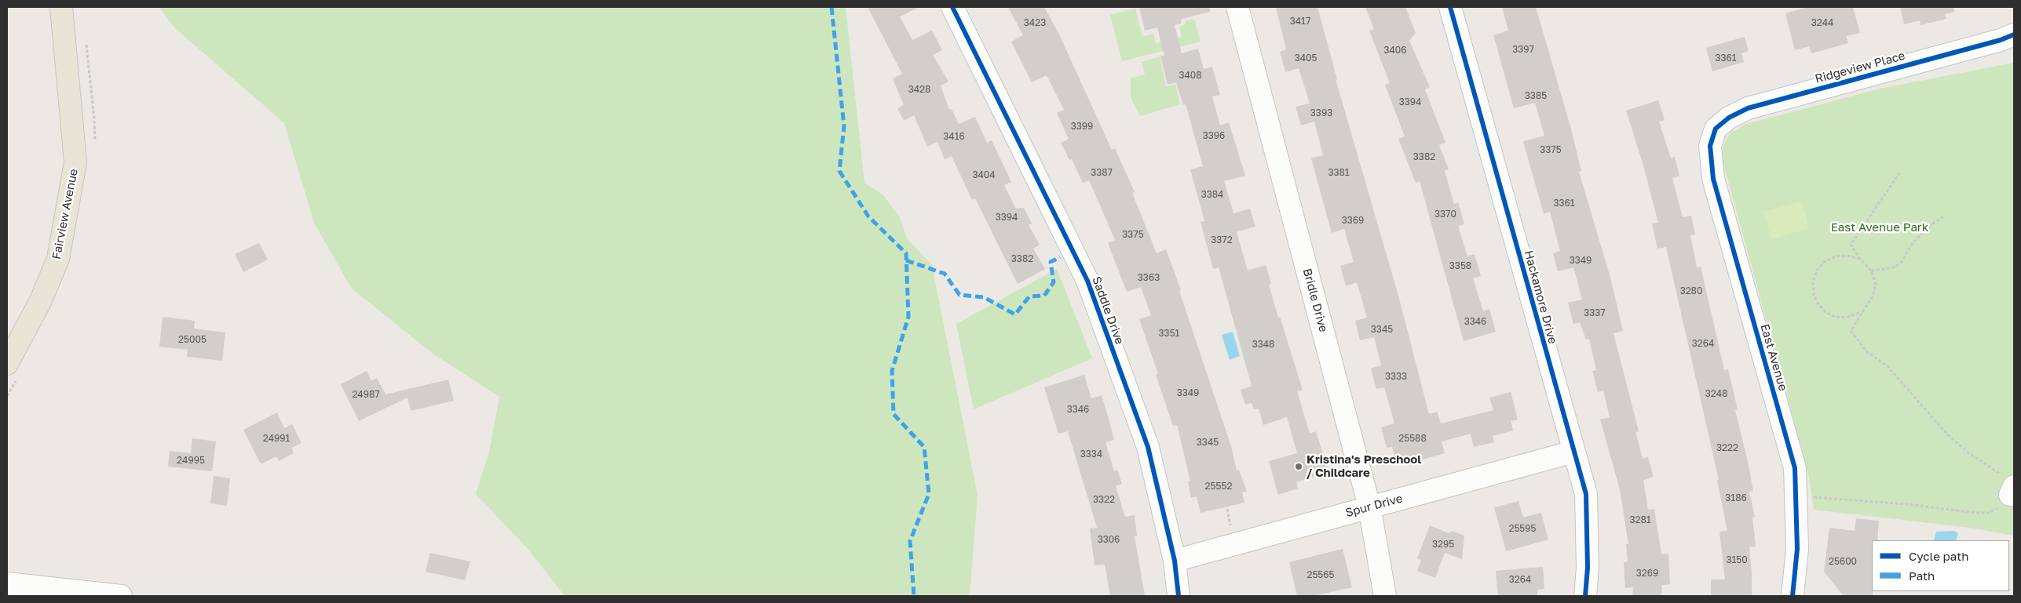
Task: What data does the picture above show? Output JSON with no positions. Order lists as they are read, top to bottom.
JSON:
{
  "streets": {
    "main road": ["Fairview Avenue"],
    "street": [
      "Ridgeview Place",
      "Hackamore Drive",
      "Bridle Drive",
      "Saddle Drive",
      "East Avenue",
      "Spur Drive"
    ]
  },
  "crossings": [
    ["Ridgeview Place", "East Avenue"],
    ["Hackamore Drive", "Spur Drive"],
    ["Bridle Drive", "Spur Drive"],
    ["Saddle Drive", "Spur Drive"]
  ],
  "parks": ["East Avenue Park"],
  "places": ["Kristina's Preschool / Childcare"],
  "house_numbers": [
    "3417",
    "3423",
    "3244",
    "3397",
    "3406",
    "3405",
    "3361",
    "3408",
    "3428",
    "3385",
    "3394",
    "3393",
    "3399",
    "3396",
    "3416",
    "3375",
    "3382",
    "3387",
    "3381",
    "3404",
    "3384",
    "3361",
    "3370",
    "3394",
    "3369",
    "3375",
    "3372",
    "3382",
    "3349",
    "3358",
    "3363",
    "3280",
    "3337",
    "3346",
    "3345",
    "3351",
    "25005",
    "3264",
    "3348",
    "3333",
    "3349",
    "3248",
    "24987",
    "3346",
    "24991",
    "25588",
    "3345",
    "3222",
    "3334",
    "24995",
    "25552",
    "3186",
    "3322",
    "3281",
    "25595",
    "3306",
    "3295",
    "3150",
    "25600",
    "3269",
    "25565",
    "3264"
  ],
  "legend": ["Cycle path", "Path"]
}
